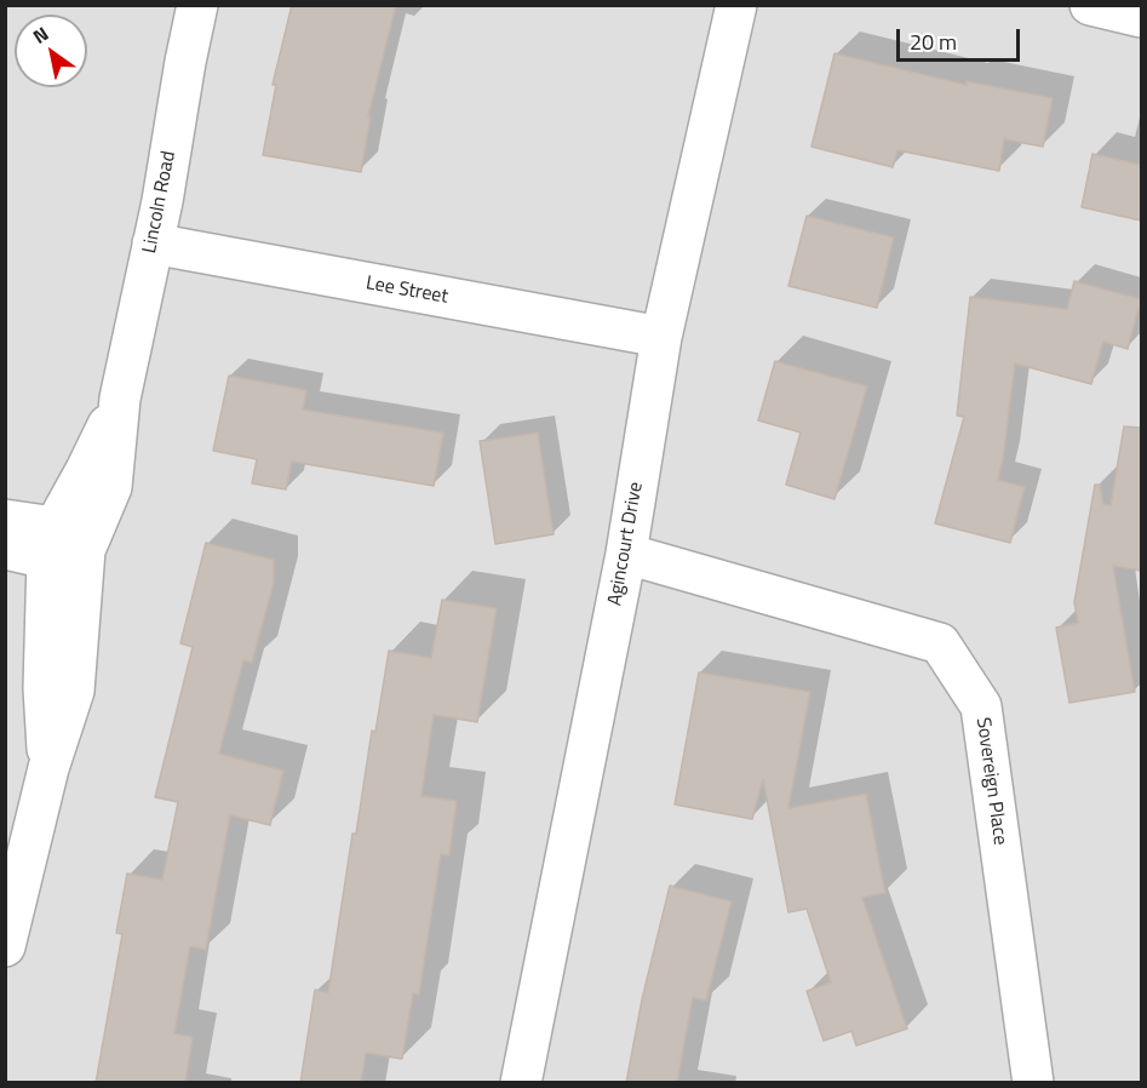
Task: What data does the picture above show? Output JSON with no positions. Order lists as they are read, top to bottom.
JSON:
{
  "streets": {
    "street": [
      "Lincoln Road",
      "Lee Street",
      "Agincourt Drive",
      "Sovereign Place"
    ]
  },
  "crossings": [
    ["Lincoln Road", "Lee Street"],
    ["Lee Street", "Agincourt Drive"],
    ["Agincourt Drive", "Sovereign Place"]
  ],
  "scale_bar": "20 m",
  "north": "top left"
}
